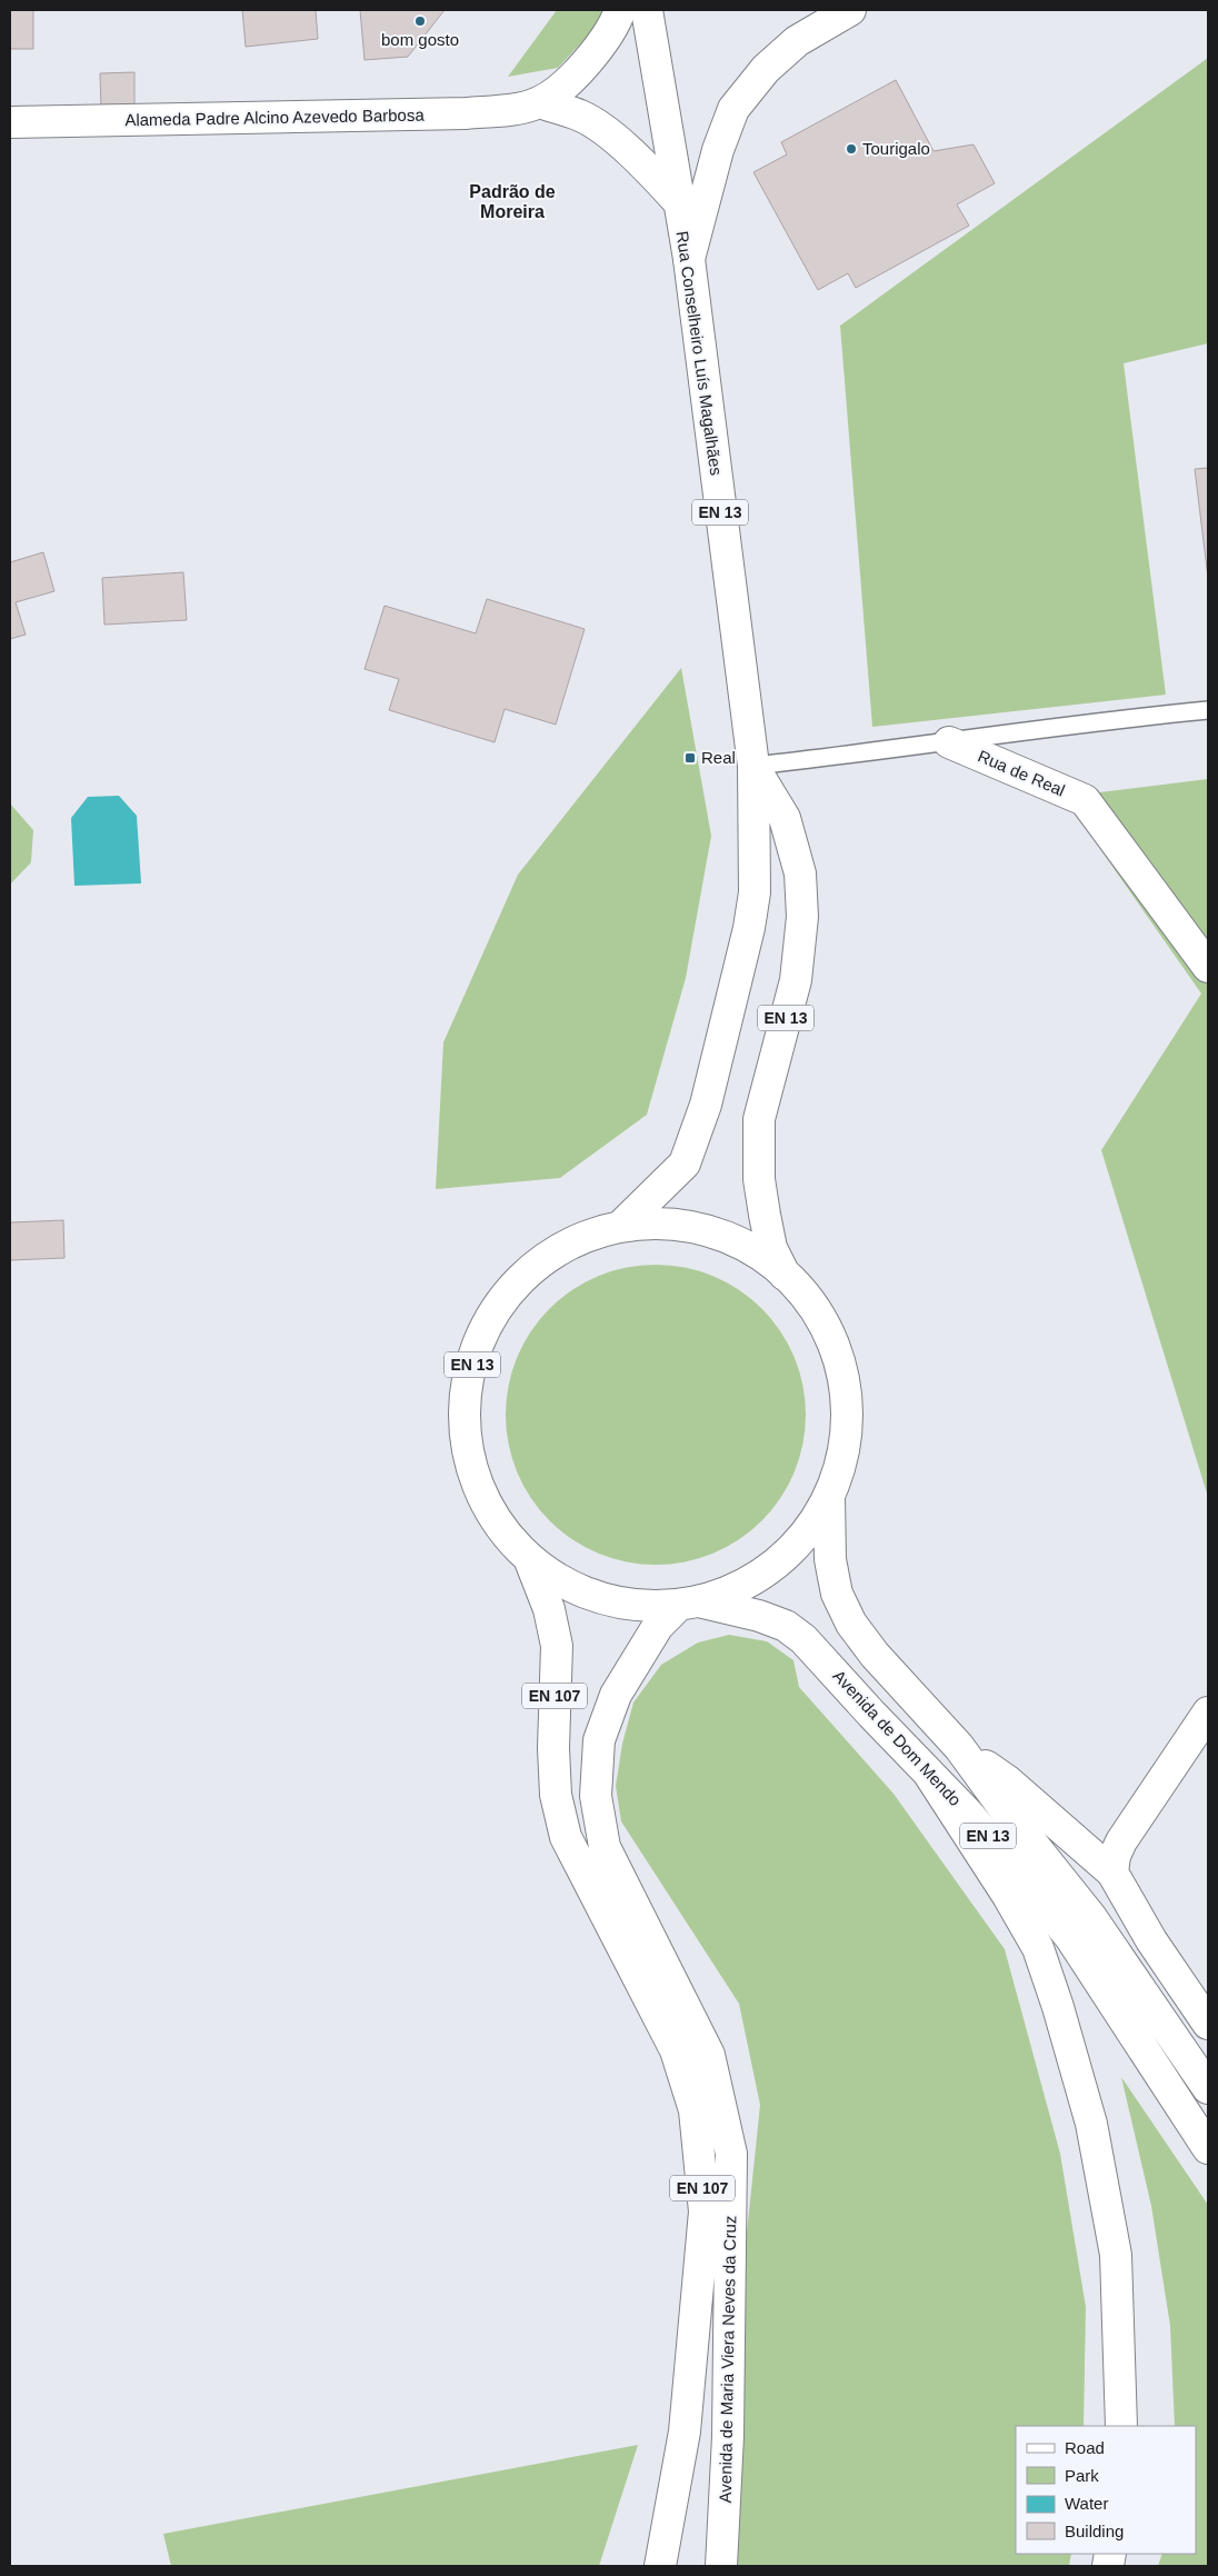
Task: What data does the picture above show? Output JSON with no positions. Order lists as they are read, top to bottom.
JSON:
{
  "streets": {
    "main road": [
      "Alameda Padre Alcino Azevedo Barbosa",
      "Rua Conselheiro Luís Magalhães",
      "EN 13",
      "Rua de Real",
      "EN 107",
      "Avenida de Dom Mendo",
      "Avenida de Maria Viera Neves da Cruz"
    ]
  },
  "crossings": [
    ["Alameda Padre Alcino Azevedo Barbosa", "Rua Conselheiro Luís Magalhães"],
    ["Rua Conselheiro Luís Magalhães", "EN 13"],
    ["Rua Conselheiro Luís Magalhães", "Rua de Real"],
    ["EN 13", "Avenida de Dom Mendo"],
    ["EN 13", "Avenida de Maria Viera Neves da Cruz"],
    ["Avenida de Dom Mendo", "Avenida de Maria Viera Neves da Cruz"]
  ],
  "districts": ["Padrão de Moreira"],
  "places": {
    "other": ["bom gosto", "Tourigalo"],
    "transit": ["Real"]
  },
  "legend": [
    "Road",
    "Park",
    "Water",
    "Building"
  ]
}
